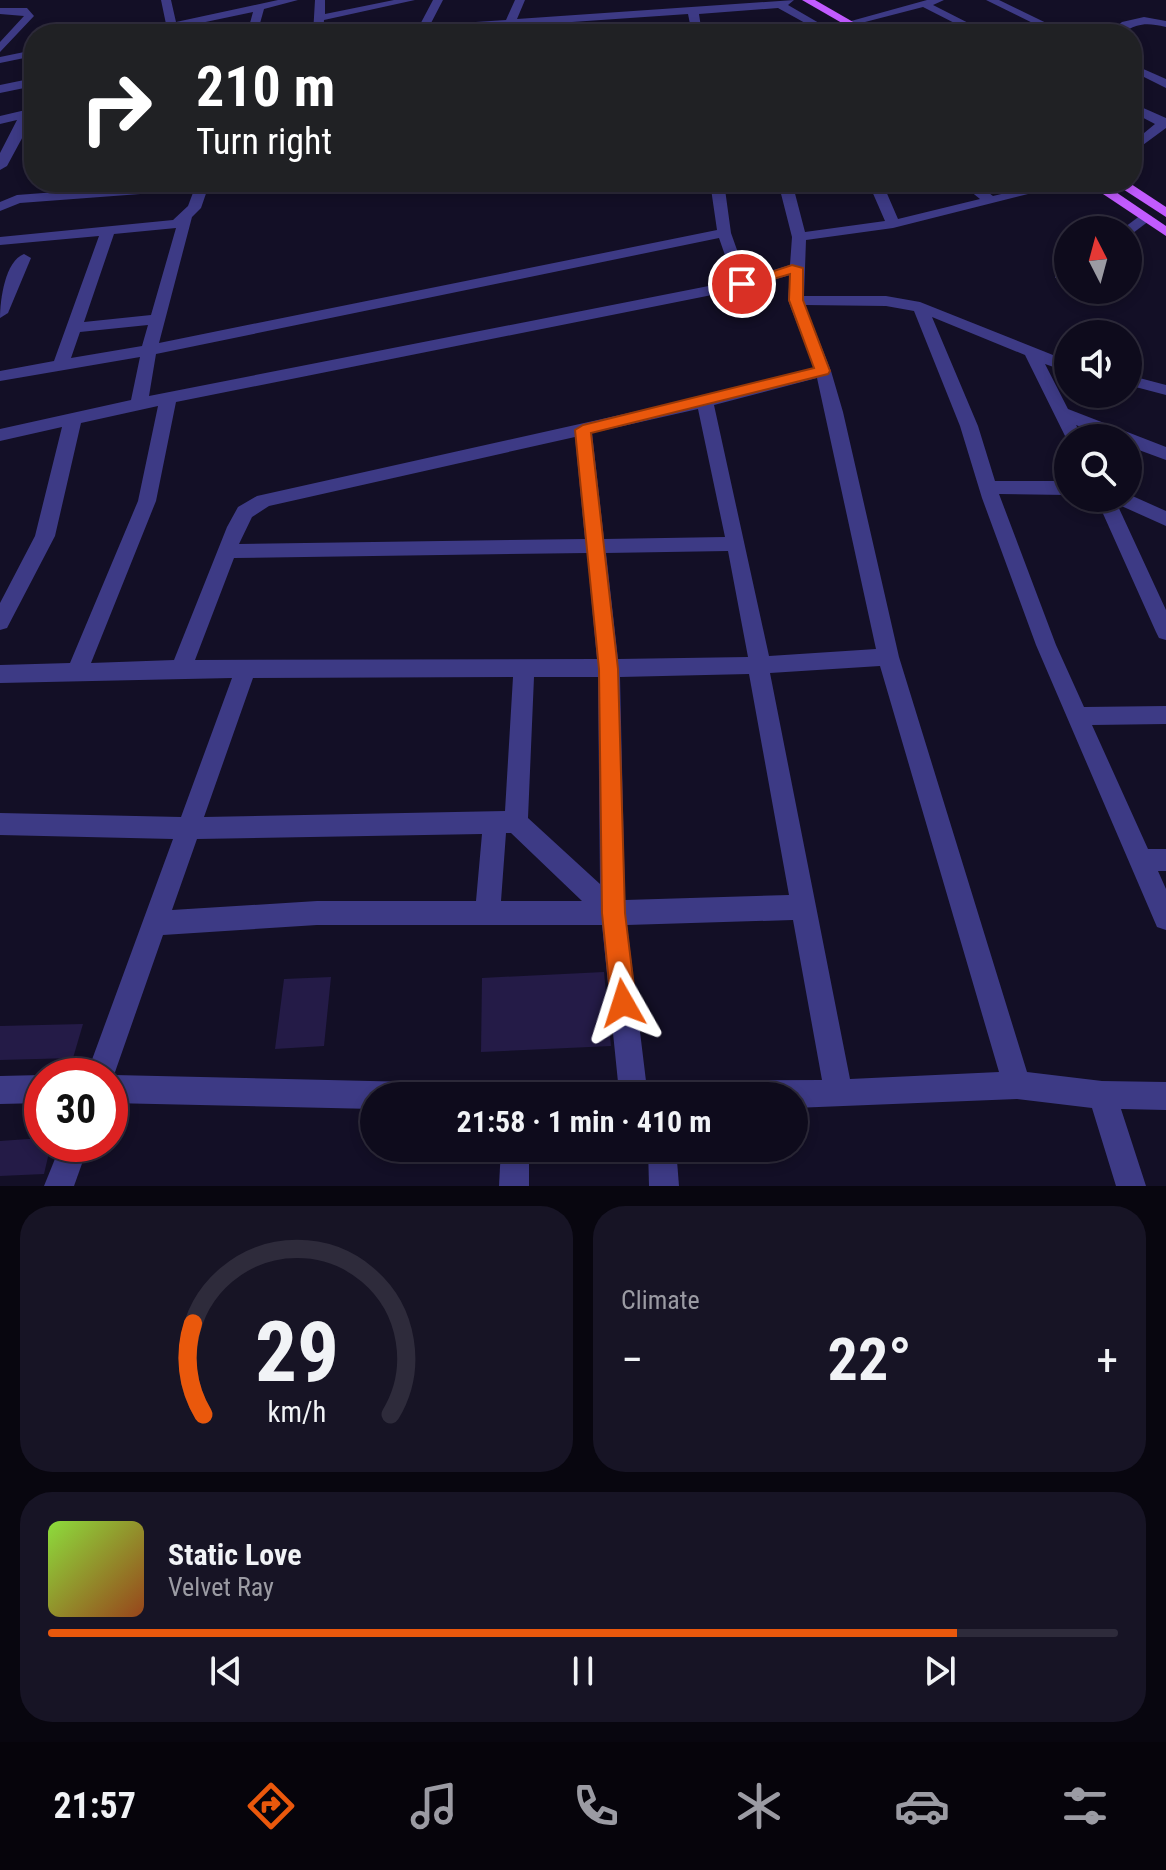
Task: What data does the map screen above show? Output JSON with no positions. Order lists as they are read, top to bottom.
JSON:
{
  "north": "top",
  "page": {
    "turn": ["210 m", "Turn right"],
    "limit": "30",
    "trip": "21:58 · 1 min · 410 m",
    "tile": "Climate",
    "heat": ["−", "22°", "+"],
    "song": ["Static Love", "Velvet Ray"],
    "tabs": "21:57",
    "gauge": ["29", "km/h"]
  }
}
